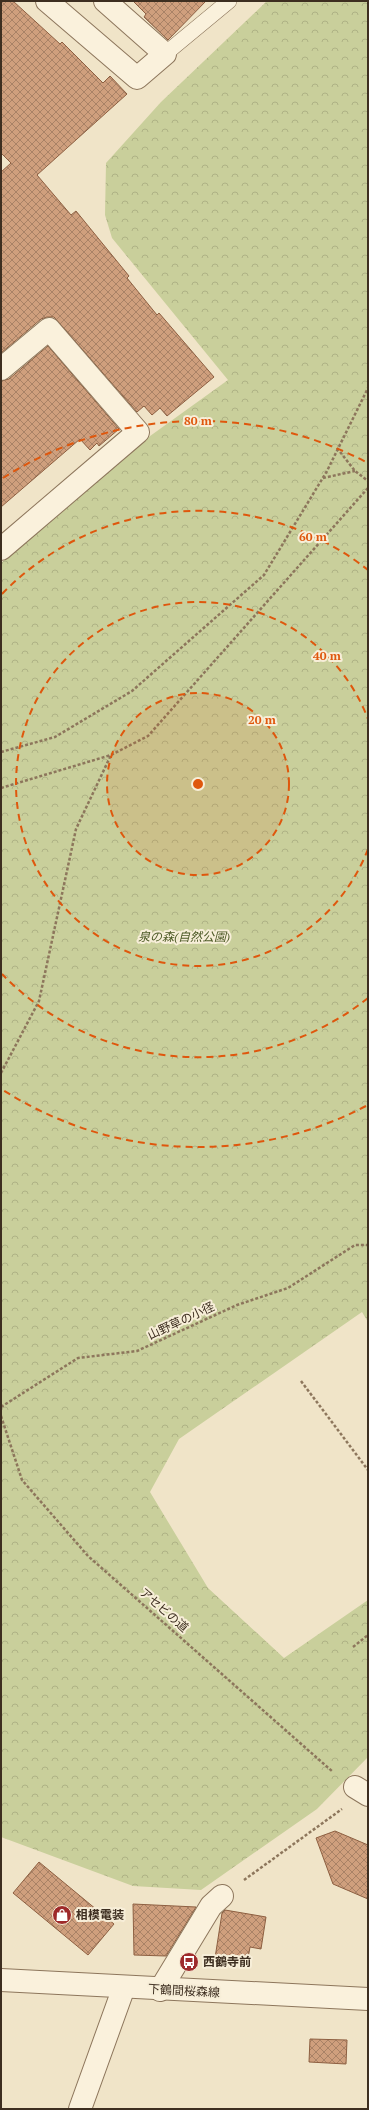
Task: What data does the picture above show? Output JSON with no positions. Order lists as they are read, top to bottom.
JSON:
{
  "streets": {
    "street": ["下鶴間桜森線"],
    "path": ["山野草の小径", "アセビの道"]
  },
  "parks": ["泉の森(自然公園)"],
  "places": {
    "shop": ["相模電装"],
    "bus stop": ["西鶴寺前"]
  },
  "rings": [
    "80 m",
    "60 m",
    "40 m",
    "20 m"
  ]
}
